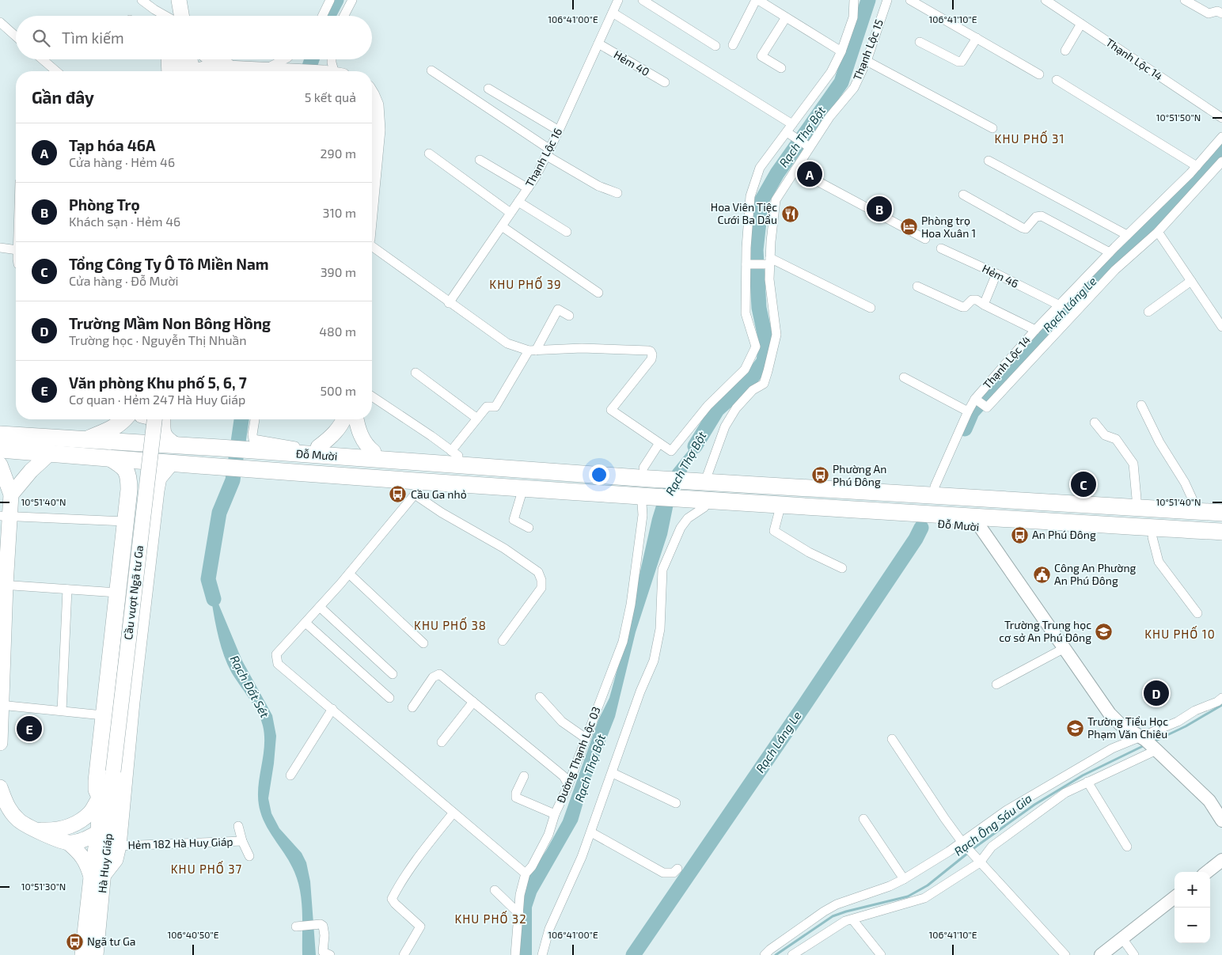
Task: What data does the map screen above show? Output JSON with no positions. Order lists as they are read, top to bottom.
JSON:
{
  "streets": {
    "highway": ["Đỗ Mười"],
    "main road": ["Cầu vượt Ngã tư Ga", "Hà Huy Giáp"],
    "street": [
      "Thạnh Lộc 15",
      "Thạnh Lộc 14",
      "Hẻm 40",
      "Thạnh Lộc 16",
      "Hẻm 46",
      "Đường Thạnh Lộc 03",
      "Hẻm 182 Hà Huy Giáp"
    ]
  },
  "crossings": [
    ["Thạnh Lộc 14", "Hẻm 46"],
    ["Hẻm 40", "Thạnh Lộc 16"],
    ["Đỗ Mười", "Đường Thạnh Lộc 03"],
    ["Cầu vượt Ngã tư Ga", "Hà Huy Giáp"]
  ],
  "districts": [
    "KHU PHỐ 31",
    "KHU PHỐ 39",
    "KHU PHỐ 38",
    "KHU PHỐ 10",
    "KHU PHỐ 37",
    "KHU PHỐ 32"
  ],
  "water": [
    "Rạch Thợ Bột",
    "Rạch Láng Le",
    "Rạch Đất Sét",
    "Rạch Ông Sáu Gia"
  ],
  "places": {
    "restaurant": ["Hoa Viên Tiệc Cưới Ba Dẩu"],
    "hotel": ["Phòng trọ Hoa Xuân 1"],
    "bus stop": [
      "Phường An Phú Đông",
      "Cầu Ga nhỏ",
      "An Phú Đông",
      "Ngã tư Ga"
    ],
    "public building": ["Công An Phường An Phú Đông"],
    "school or university": ["Trường Trung học cơ sở An Phú Đông", "Trường Tiểu Học Phạm Văn Chiêu"]
  },
  "page": {
    "search": "Tìm kiếm",
    "heading": ["Gần đây", "5 kết quả"],
    "list": [
      {
        "mark": "A",
        "name": "Tạp hóa 46A",
        "note": "Cửa hàng · Hẻm 46",
        "value": "290 m"
      },
      {
        "mark": "B",
        "name": "Phòng Trọ",
        "note": "Khách sạn · Hẻm 46",
        "value": "310 m"
      },
      {
        "mark": "C",
        "name": "Tổng Công Ty Ô Tô Miền Nam",
        "note": "Cửa hàng · Đỗ Mười",
        "value": "390 m"
      },
      {
        "mark": "D",
        "name": "Trường Mầm Non Bông Hồng",
        "note": "Trường học · Nguyễn Thị Nhuần",
        "value": "480 m"
      },
      {
        "mark": "E",
        "name": "Văn phòng Khu phố 5, 6, 7",
        "note": "Cơ quan · Hẻm 247 Hà Huy Giáp",
        "value": "500 m"
      }
    ],
    "pins": [
      "A",
      "B",
      "C",
      "D",
      "E"
    ],
    "map_buttons": ["+", "−"]
  },
  "coordinates": [
    "106°41'00\"E",
    "106°41'10\"E",
    "10°51'50\"N",
    "10°51'40\"N",
    "10°51'30\"N",
    "106°40'50\"E"
  ]
}
